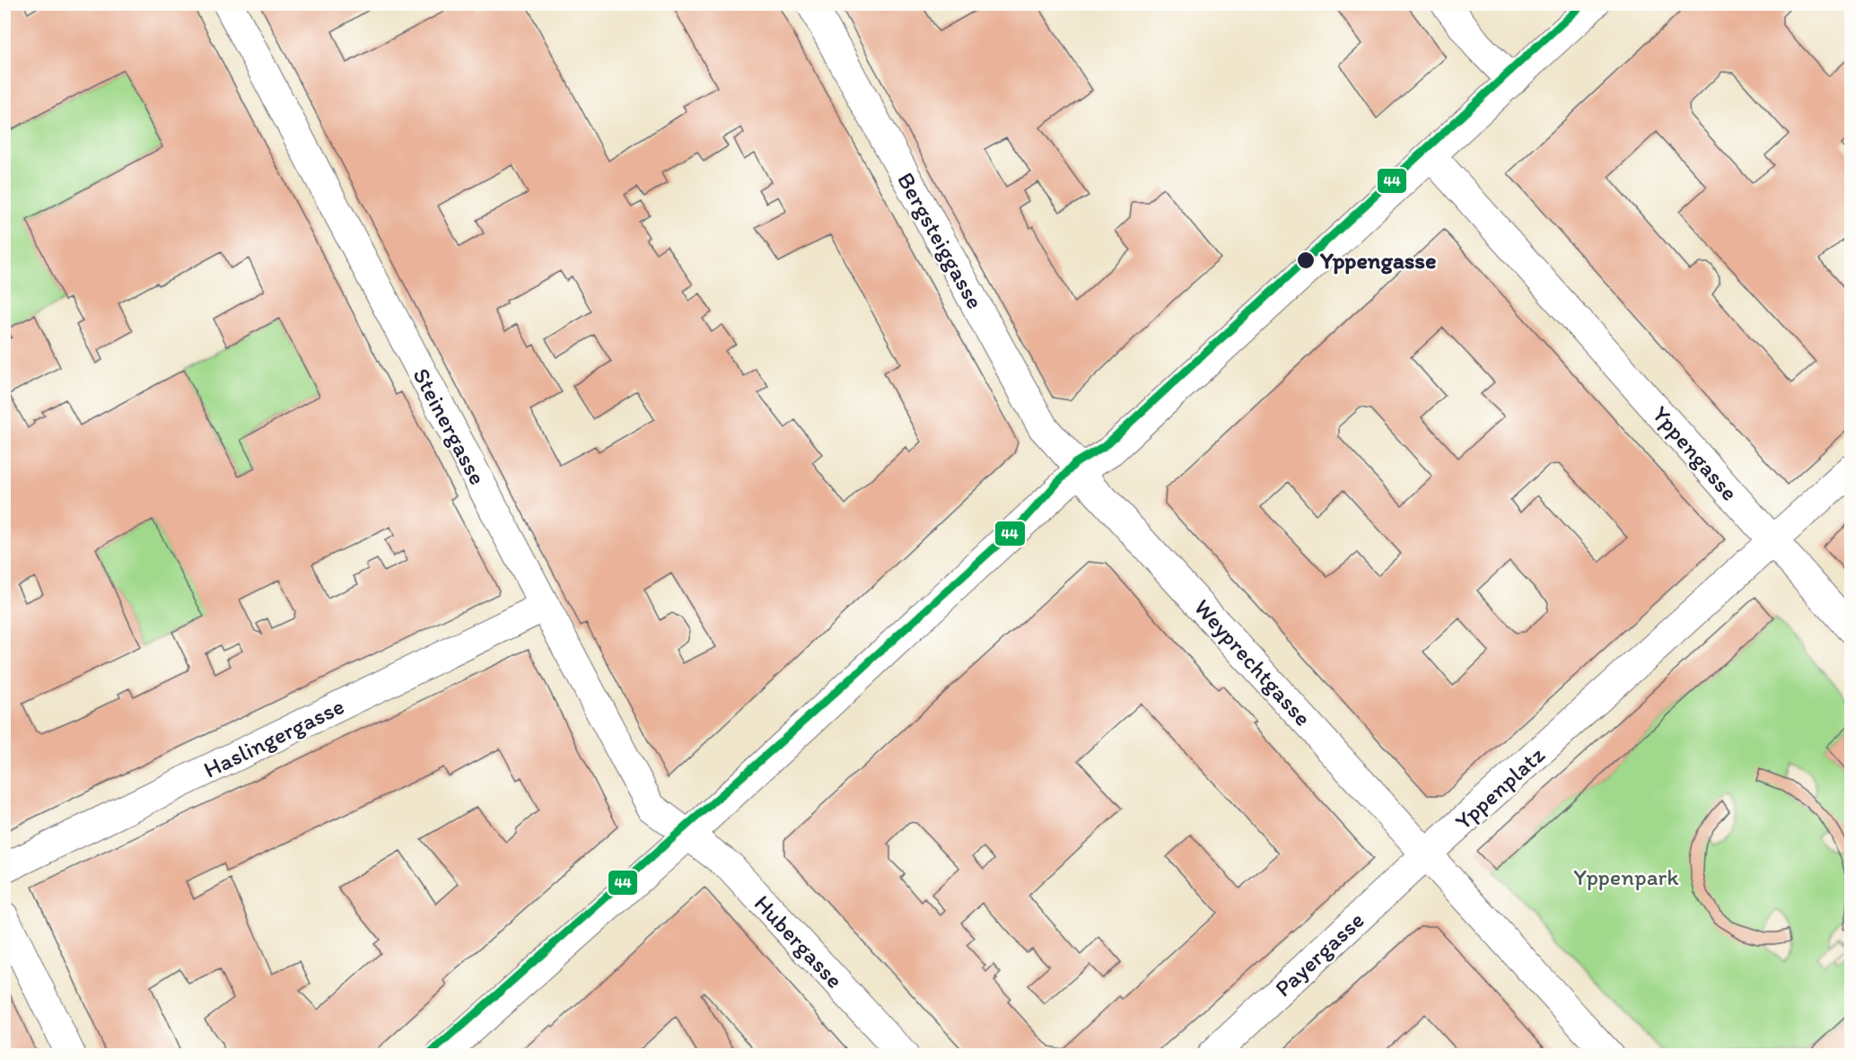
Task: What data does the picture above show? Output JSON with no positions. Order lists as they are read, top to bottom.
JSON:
{
  "streets": {
    "street": [
      "Bergsteiggasse",
      "Steinergasse",
      "Yppengasse",
      "Weyprechtgasse",
      "Haslingergasse",
      "Yppenplatz",
      "Hubergasse",
      "Payergasse"
    ]
  },
  "crossings": [
    ["Bergsteiggasse", "Weyprechtgasse"],
    ["Steinergasse", "Haslingergasse"],
    ["Steinergasse", "Hubergasse"],
    ["Yppengasse", "Yppenplatz"],
    ["Weyprechtgasse", "Yppenplatz"],
    ["Weyprechtgasse", "Payergasse"],
    ["Yppenplatz", "Payergasse"]
  ],
  "parks": ["Yppenpark"],
  "places": ["Yppengasse"],
  "lines": ["transit line 44"]
}
